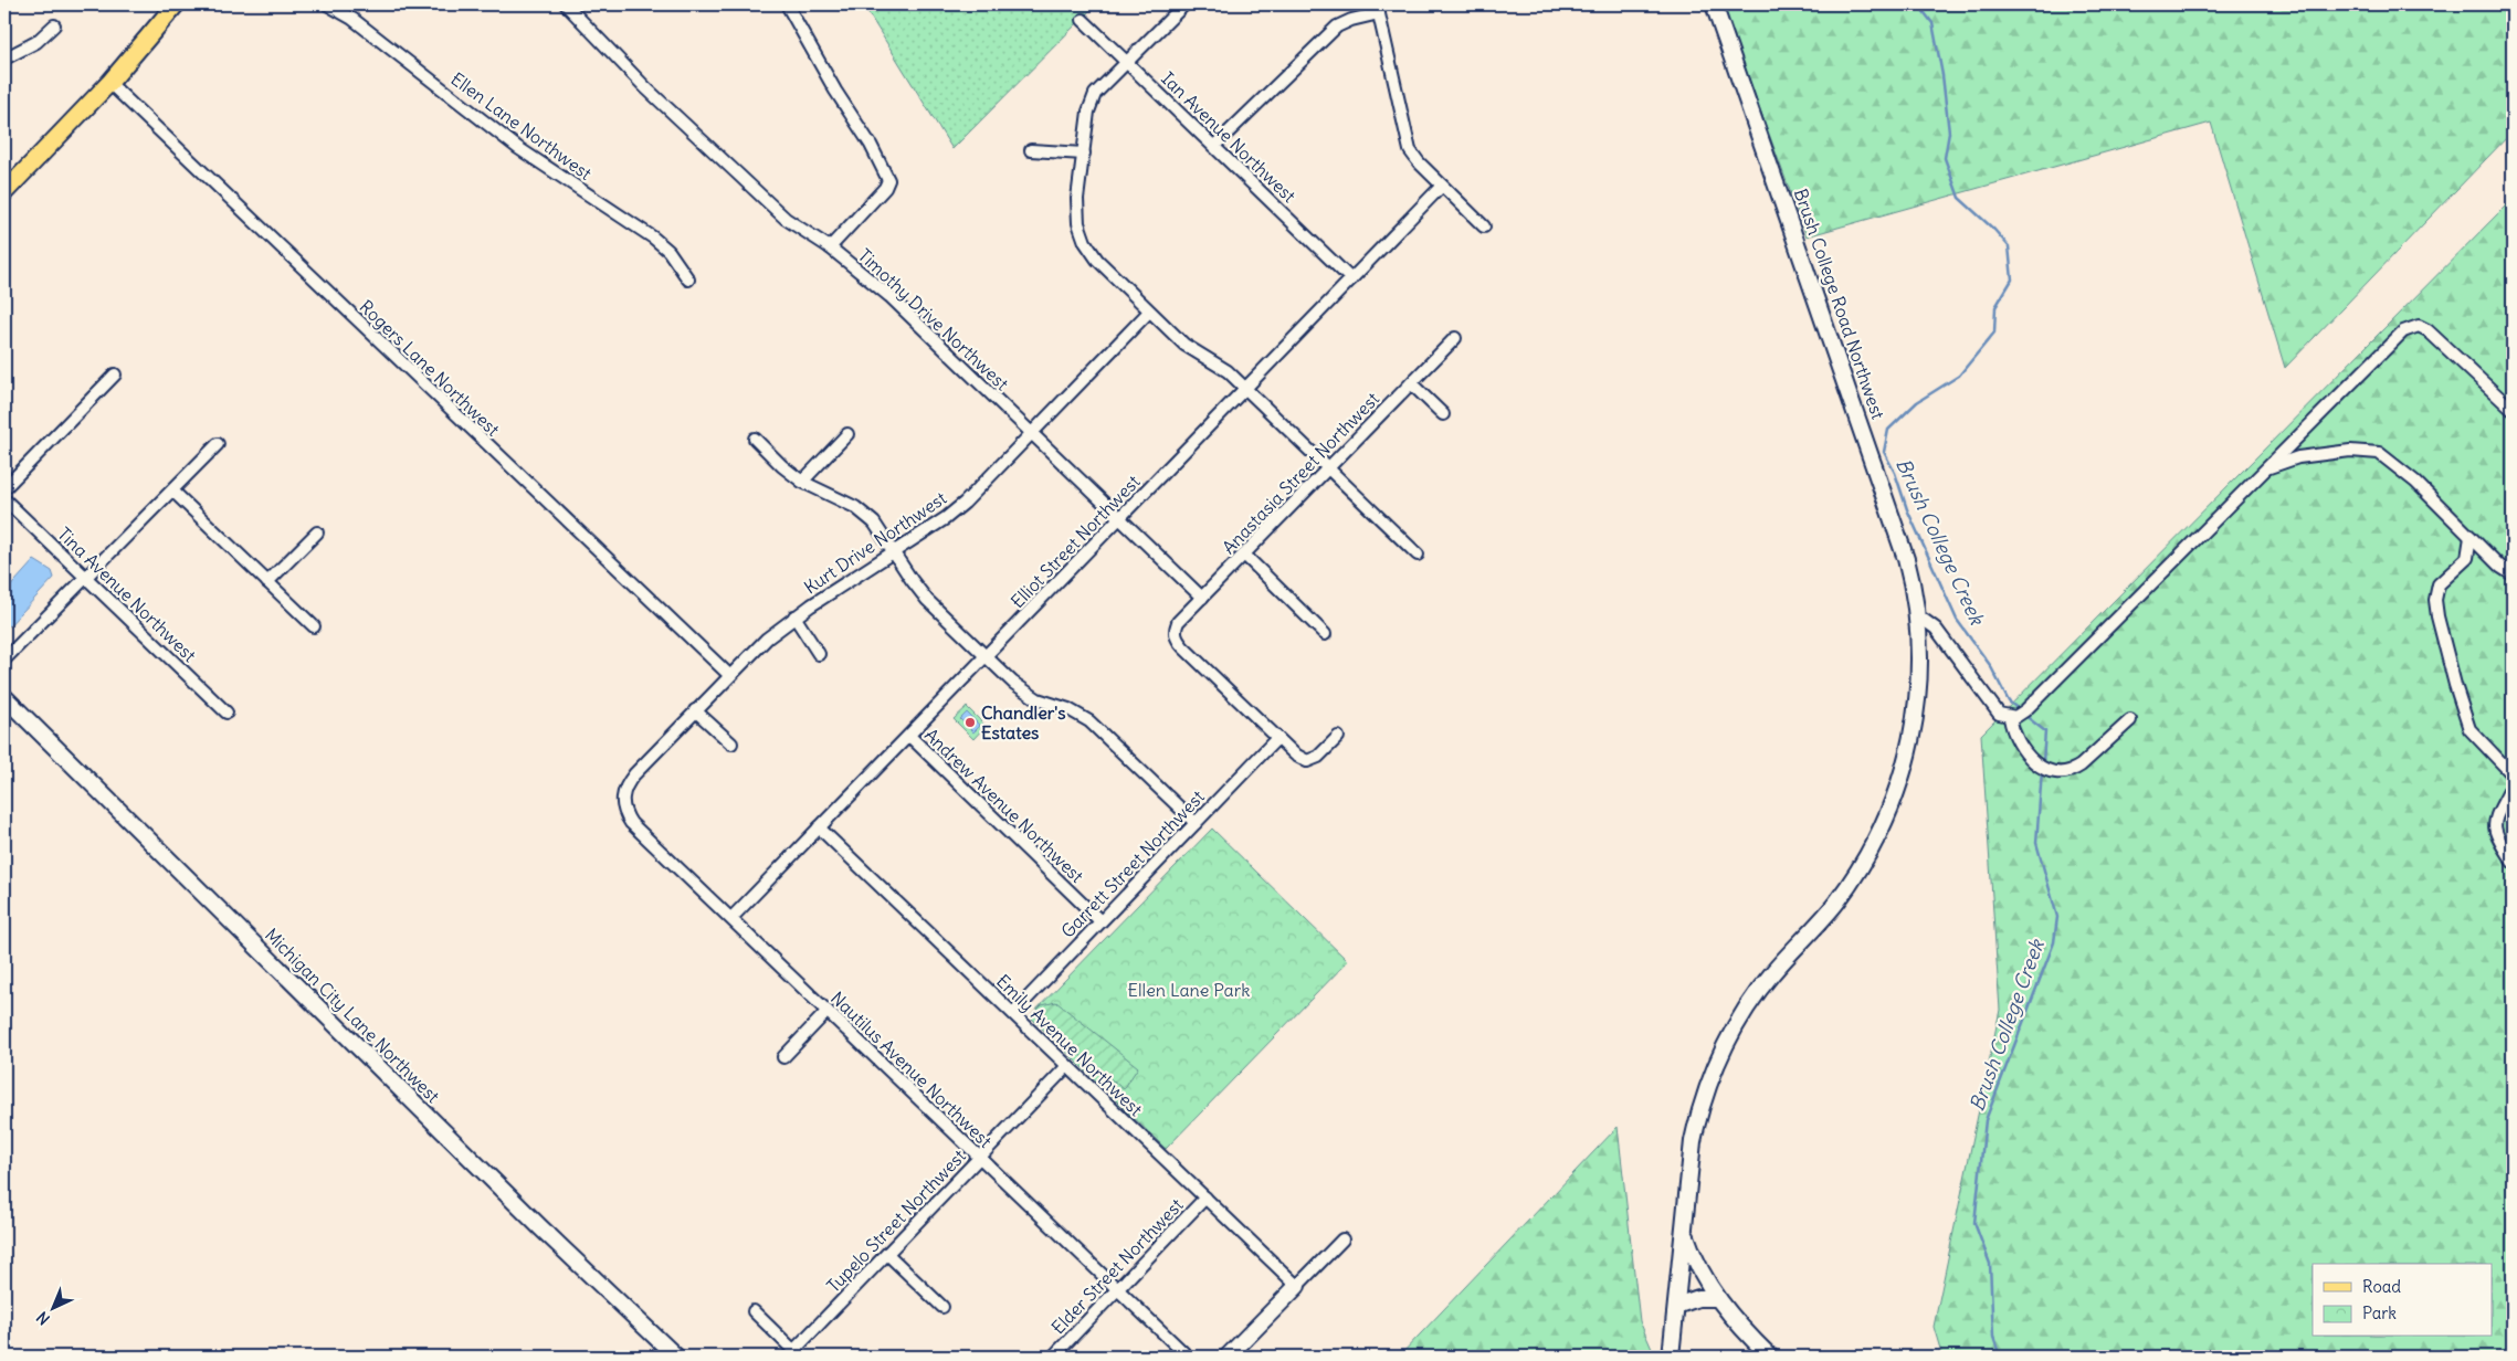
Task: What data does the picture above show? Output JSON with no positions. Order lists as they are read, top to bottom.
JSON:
{
  "streets": {
    "street": [
      "Ellen Lane Northwest",
      "Ian Avenue Northwest",
      "Brush College Road Northwest",
      "Timothy Drive Northwest",
      "Rogers Lane Northwest",
      "Anastasia Street Northwest",
      "Elliot Street Northwest",
      "Kurt Drive Northwest",
      "Tina Avenue Northwest",
      "Andrew Avenue Northwest",
      "Garrett Street Northwest",
      "Michigan City Lane Northwest",
      "Emily Avenue Northwest",
      "Nautilus Avenue Northwest",
      "Tupelo Street Northwest",
      "Elder Street Northwest"
    ]
  },
  "crossings": [
    ["Ian Avenue Northwest", "Elliot Street Northwest"],
    ["Timothy Drive Northwest", "Anastasia Street Northwest"],
    ["Timothy Drive Northwest", "Elliot Street Northwest"],
    ["Timothy Drive Northwest", "Kurt Drive Northwest"],
    ["Rogers Lane Northwest", "Kurt Drive Northwest"],
    ["Anastasia Street Northwest", "Garrett Street Northwest"],
    ["Elliot Street Northwest", "Andrew Avenue Northwest"],
    ["Elliot Street Northwest", "Emily Avenue Northwest"],
    ["Elliot Street Northwest", "Nautilus Avenue Northwest"],
    ["Kurt Drive Northwest", "Nautilus Avenue Northwest"],
    ["Andrew Avenue Northwest", "Garrett Street Northwest"],
    ["Garrett Street Northwest", "Emily Avenue Northwest"],
    ["Emily Avenue Northwest", "Tupelo Street Northwest"],
    ["Emily Avenue Northwest", "Elder Street Northwest"],
    ["Nautilus Avenue Northwest", "Tupelo Street Northwest"],
    ["Nautilus Avenue Northwest", "Elder Street Northwest"]
  ],
  "water": ["Brush College Creek"],
  "parks": ["Ellen Lane Park"],
  "places": ["Chandler's Estates"],
  "legend": ["Road", "Park"],
  "north": "bottom left"
}
